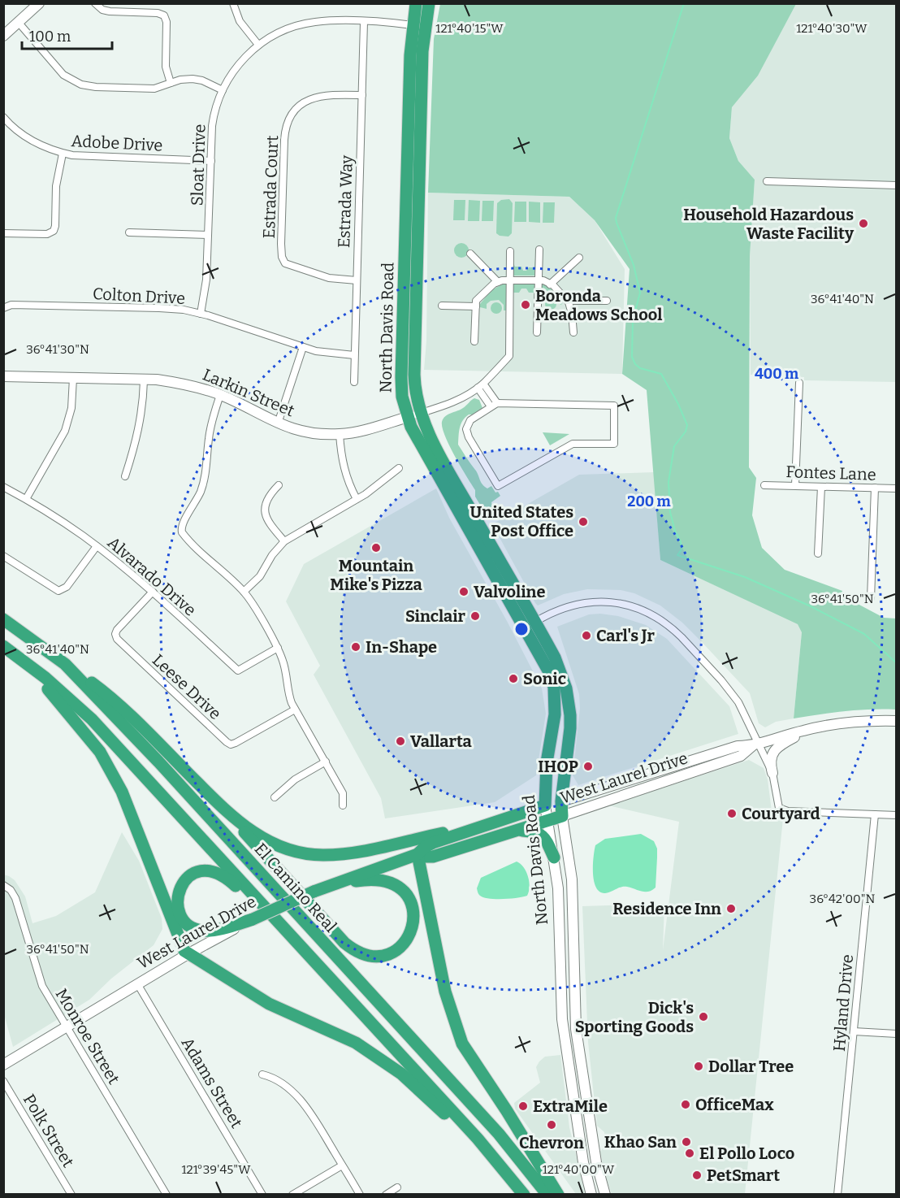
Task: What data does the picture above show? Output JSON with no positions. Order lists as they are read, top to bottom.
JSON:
{
  "streets": {
    "highway": ["North Davis Road", "West Laurel Drive", "El Camino Real"],
    "street": [
      "Adobe Drive",
      "Sloat Drive",
      "Estrada Court",
      "Estrada Way",
      "Colton Drive",
      "Larkin Street",
      "Fontes Lane",
      "Alvarado Drive",
      "Leese Drive",
      "Hyland Drive",
      "Monroe Street",
      "Adams Street",
      "Polk Street"
    ]
  },
  "crossings": [
    ["Adobe Drive", "Sloat Drive"],
    ["Sloat Drive", "Estrada Way"],
    ["Sloat Drive", "Colton Drive"],
    ["Sloat Drive", "North Davis Road"],
    ["Estrada Court", "Estrada Way"],
    ["Estrada Way", "Colton Drive"],
    ["North Davis Road", "Larkin Street"],
    ["North Davis Road", "West Laurel Drive"],
    ["Alvarado Drive", "Leese Drive"],
    ["West Laurel Drive", "Monroe Street"],
    ["West Laurel Drive", "Adams Street"]
  ],
  "places": [
    "Household Hazardous Waste Facility",
    "Boronda Meadows School",
    "United States Post Office",
    "Mountain Mike's Pizza",
    "Valvoline",
    "Sinclair",
    "Carl's Jr",
    "In-Shape",
    "Sonic",
    "Vallarta",
    "IHOP",
    "Courtyard",
    "Residence Inn",
    "Dick's Sporting Goods",
    "Dollar Tree",
    "OfficeMax",
    "ExtraMile",
    "Chevron",
    "Khao San",
    "El Pollo Loco",
    "PetSmart"
  ],
  "scale_bar": "100 m",
  "coordinates": [
    "121°40'15\"W",
    "121°40'30\"W",
    "36°41'40\"N",
    "36°41'30\"N",
    "36°41'50\"N",
    "36°42'00\"N",
    "121°39'45\"W",
    "121°40'00\"W"
  ],
  "rings": ["400 m", "200 m"]
}
